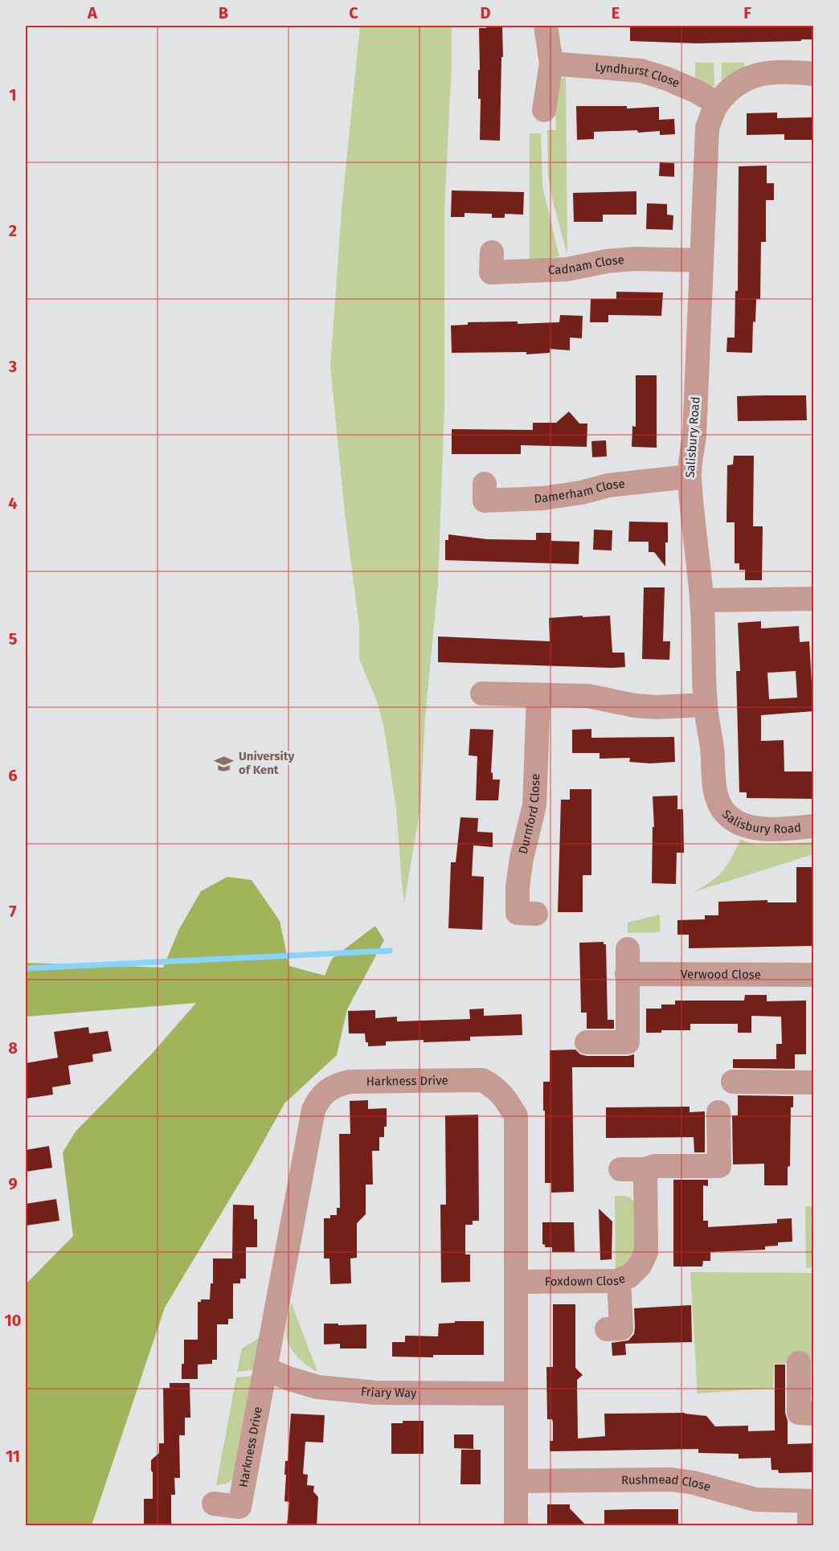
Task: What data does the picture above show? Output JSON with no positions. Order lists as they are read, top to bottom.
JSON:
{
  "streets": {
    "street": [
      "Lyndhurst Close",
      "Cadnam Close",
      "Salisbury Road",
      "Damerham Close",
      "Durnford Close",
      "Verwood Close",
      "Harkness Drive",
      "Foxdown Close",
      "Friary Way",
      "Rushmead Close"
    ]
  },
  "crossings": [
    ["Lyndhurst Close", "Salisbury Road"],
    ["Cadnam Close", "Salisbury Road"],
    ["Salisbury Road", "Damerham Close"],
    ["Harkness Drive", "Foxdown Close"],
    ["Harkness Drive", "Friary Way"],
    ["Harkness Drive", "Rushmead Close"]
  ],
  "places": {
    "school or university": ["University of Kent"]
  },
  "grid": {
    "columns": [
      "A",
      "B",
      "C",
      "D",
      "E",
      "F"
    ],
    "rows": [
      "1",
      "2",
      "3",
      "4",
      "5",
      "6",
      "7",
      "8",
      "9",
      "10",
      "11"
    ]
  }
}
